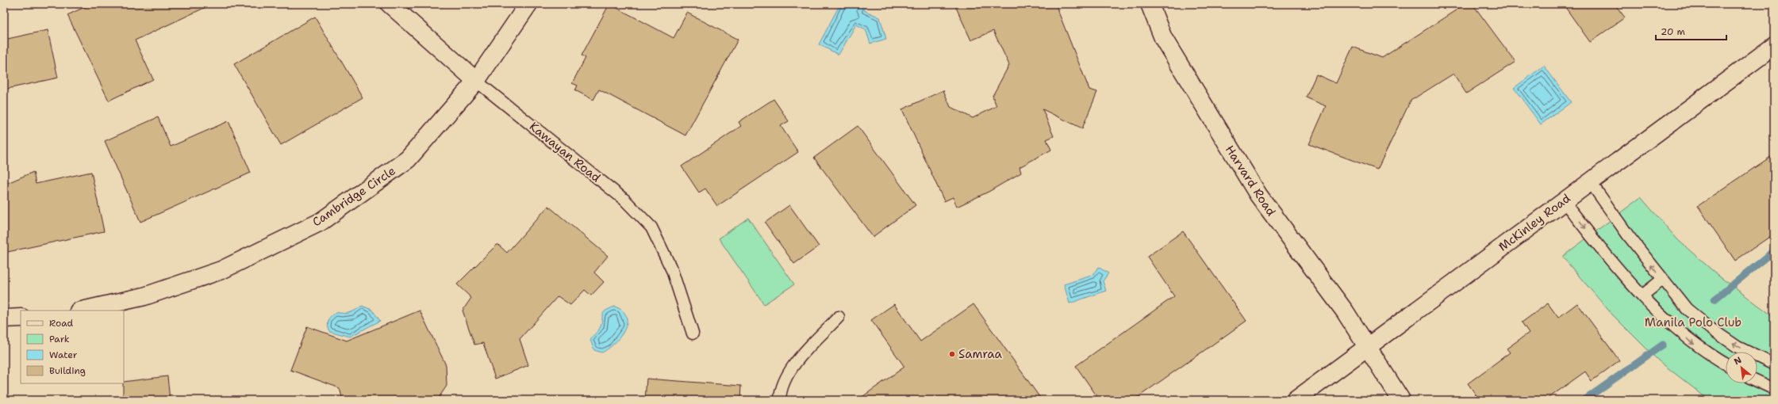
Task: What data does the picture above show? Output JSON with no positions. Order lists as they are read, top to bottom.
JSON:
{
  "streets": {
    "street": [
      "Kawayan Road",
      "Harvard Road",
      "Cambridge Circle",
      "McKinley Road"
    ]
  },
  "crossings": [
    ["Kawayan Road", "Cambridge Circle"],
    ["Harvard Road", "McKinley Road"]
  ],
  "parks": ["Manila Polo Club"],
  "places": ["Samraa"],
  "legend": [
    "Road",
    "Park",
    "Water",
    "Building"
  ],
  "scale_bar": "20 m",
  "north": "top left"
}
